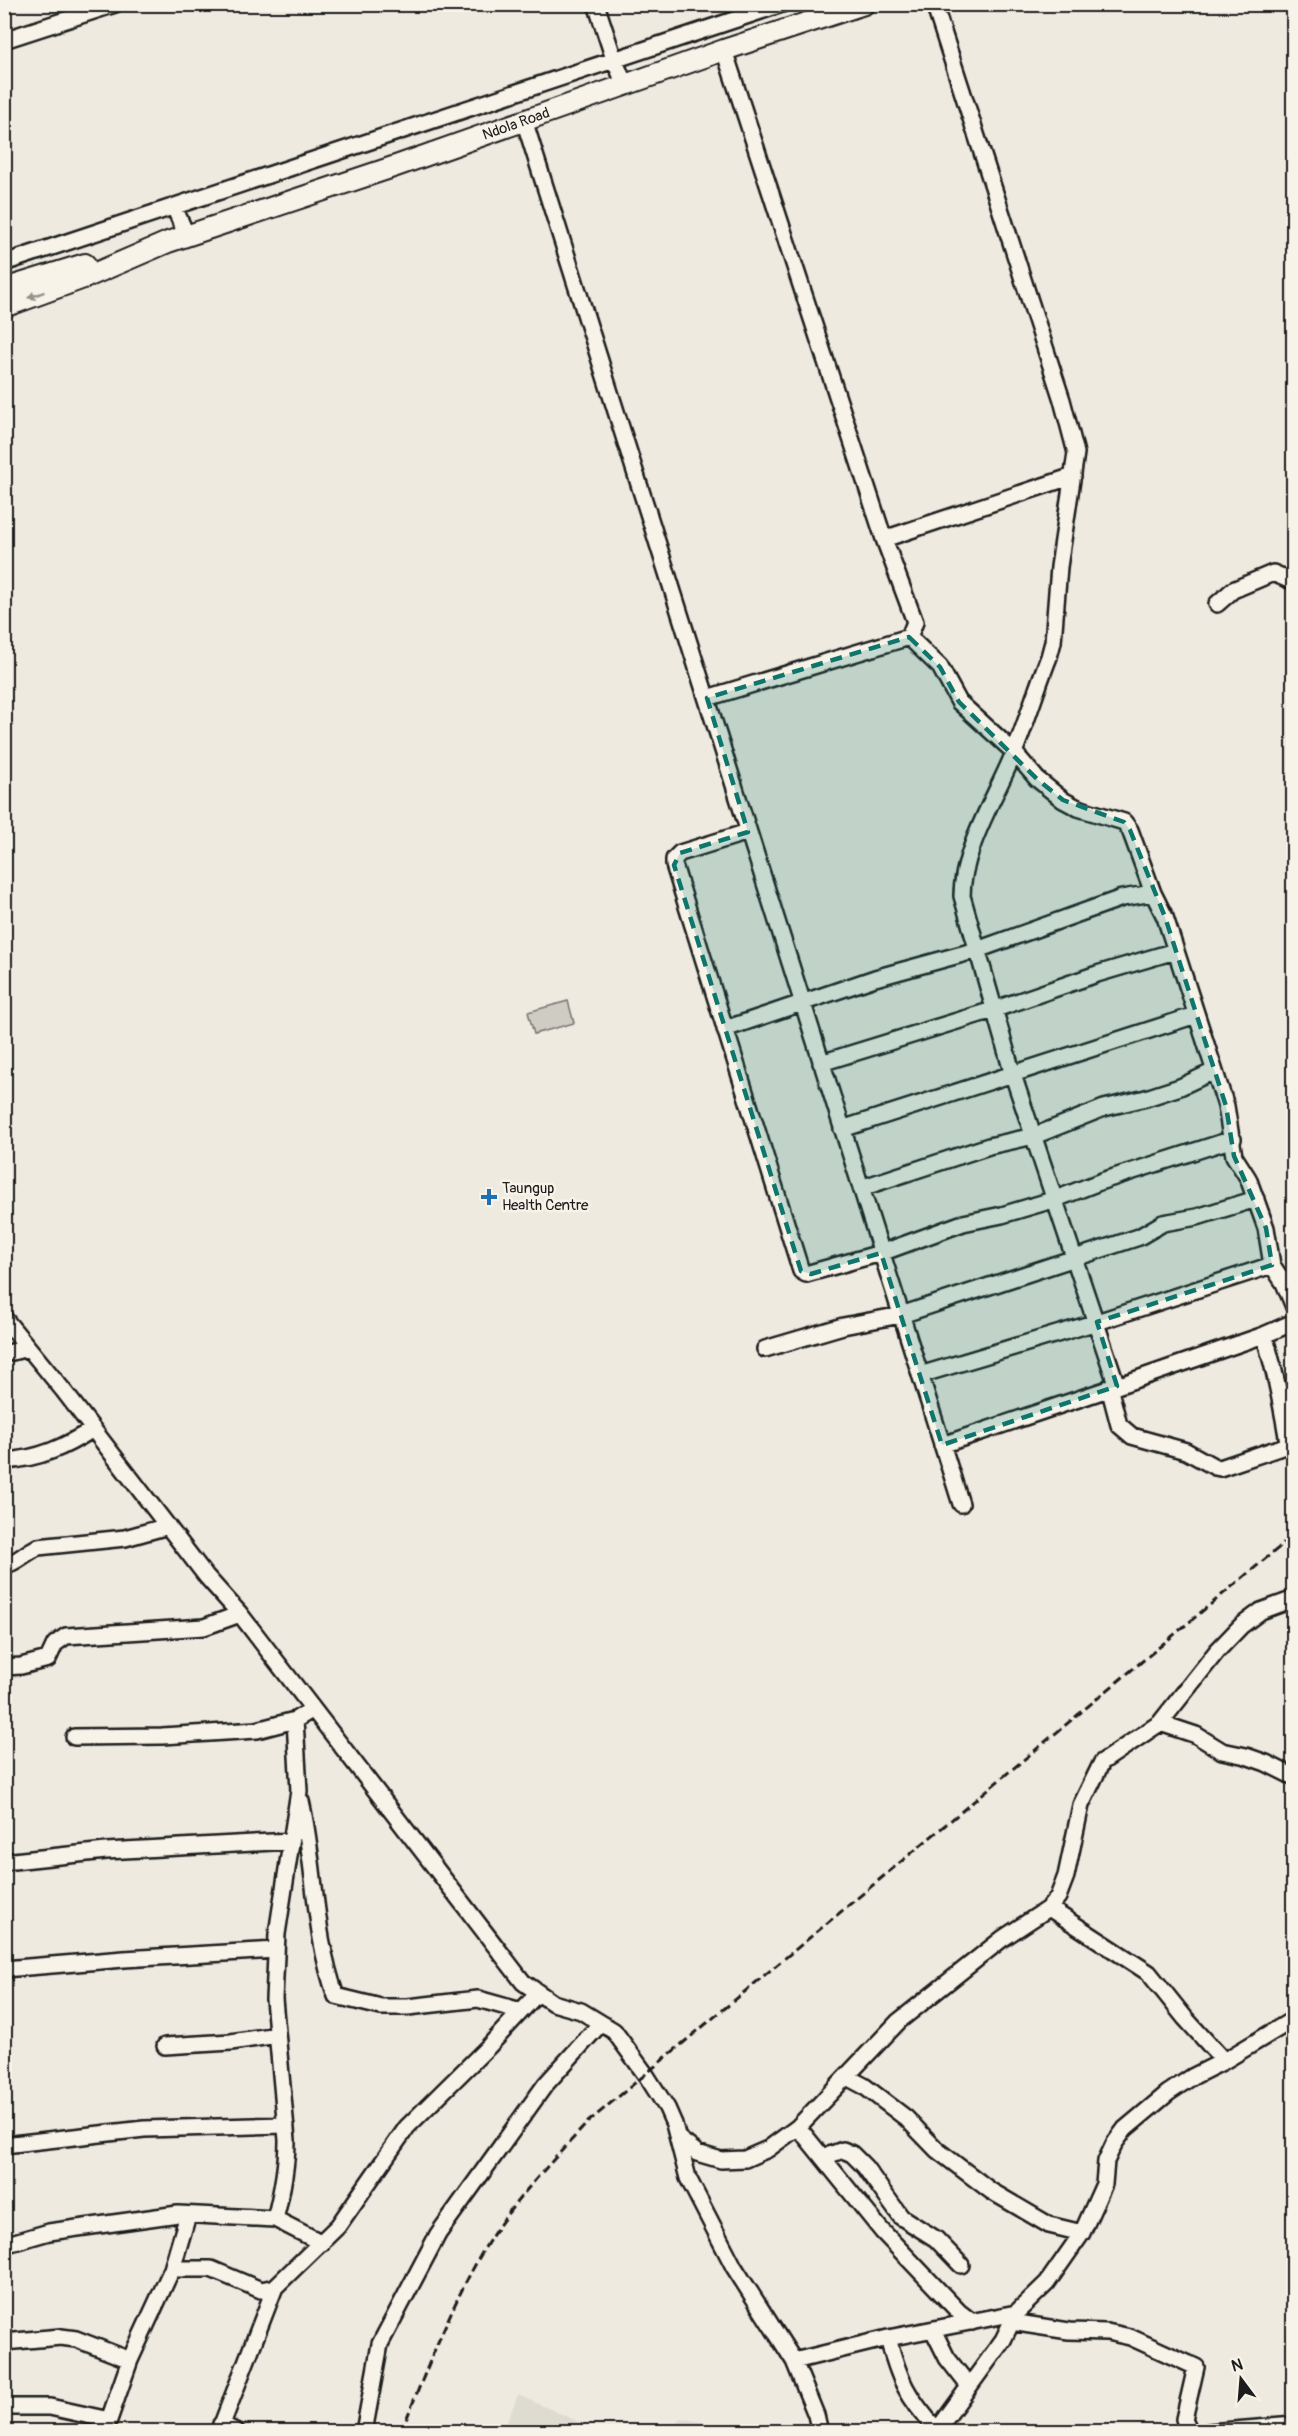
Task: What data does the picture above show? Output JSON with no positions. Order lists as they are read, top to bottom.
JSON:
{
  "streets": {
    "main road": ["Ndola Road"]
  },
  "places": {
    "health": ["Taungup Health Centre"]
  },
  "north": "top"
}
